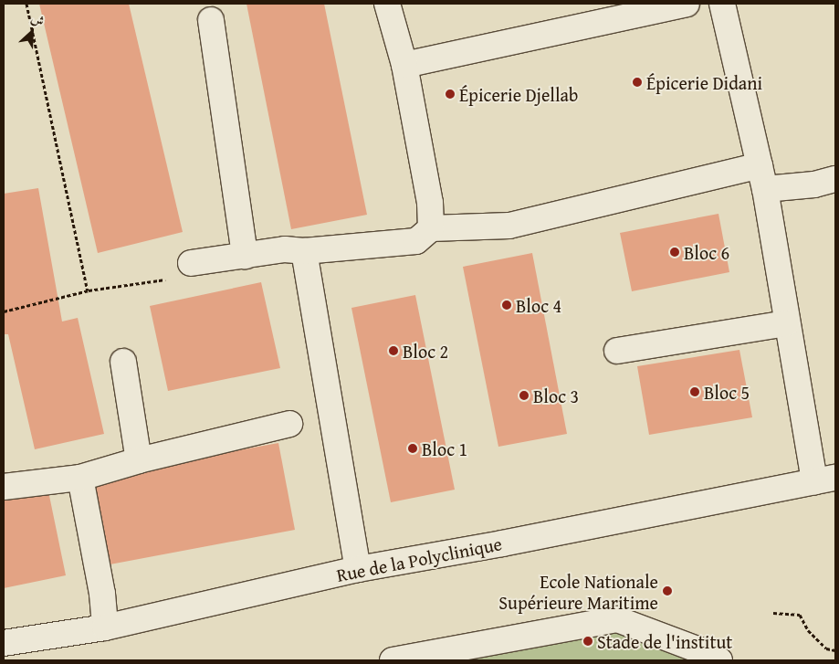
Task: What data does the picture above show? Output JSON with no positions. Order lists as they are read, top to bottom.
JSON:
{
  "streets": {
    "street": ["Rue de la Polyclinique"]
  },
  "places": [
    "Épicerie Didani",
    "Épicerie Djellab",
    "Bloc 6",
    "Bloc 4",
    "Bloc 2",
    "Bloc 5",
    "Bloc 3",
    "Bloc 1",
    "Ecole Nationale Supérieure Maritime",
    "Stade de l'institut"
  ],
  "north": "top right"
}
